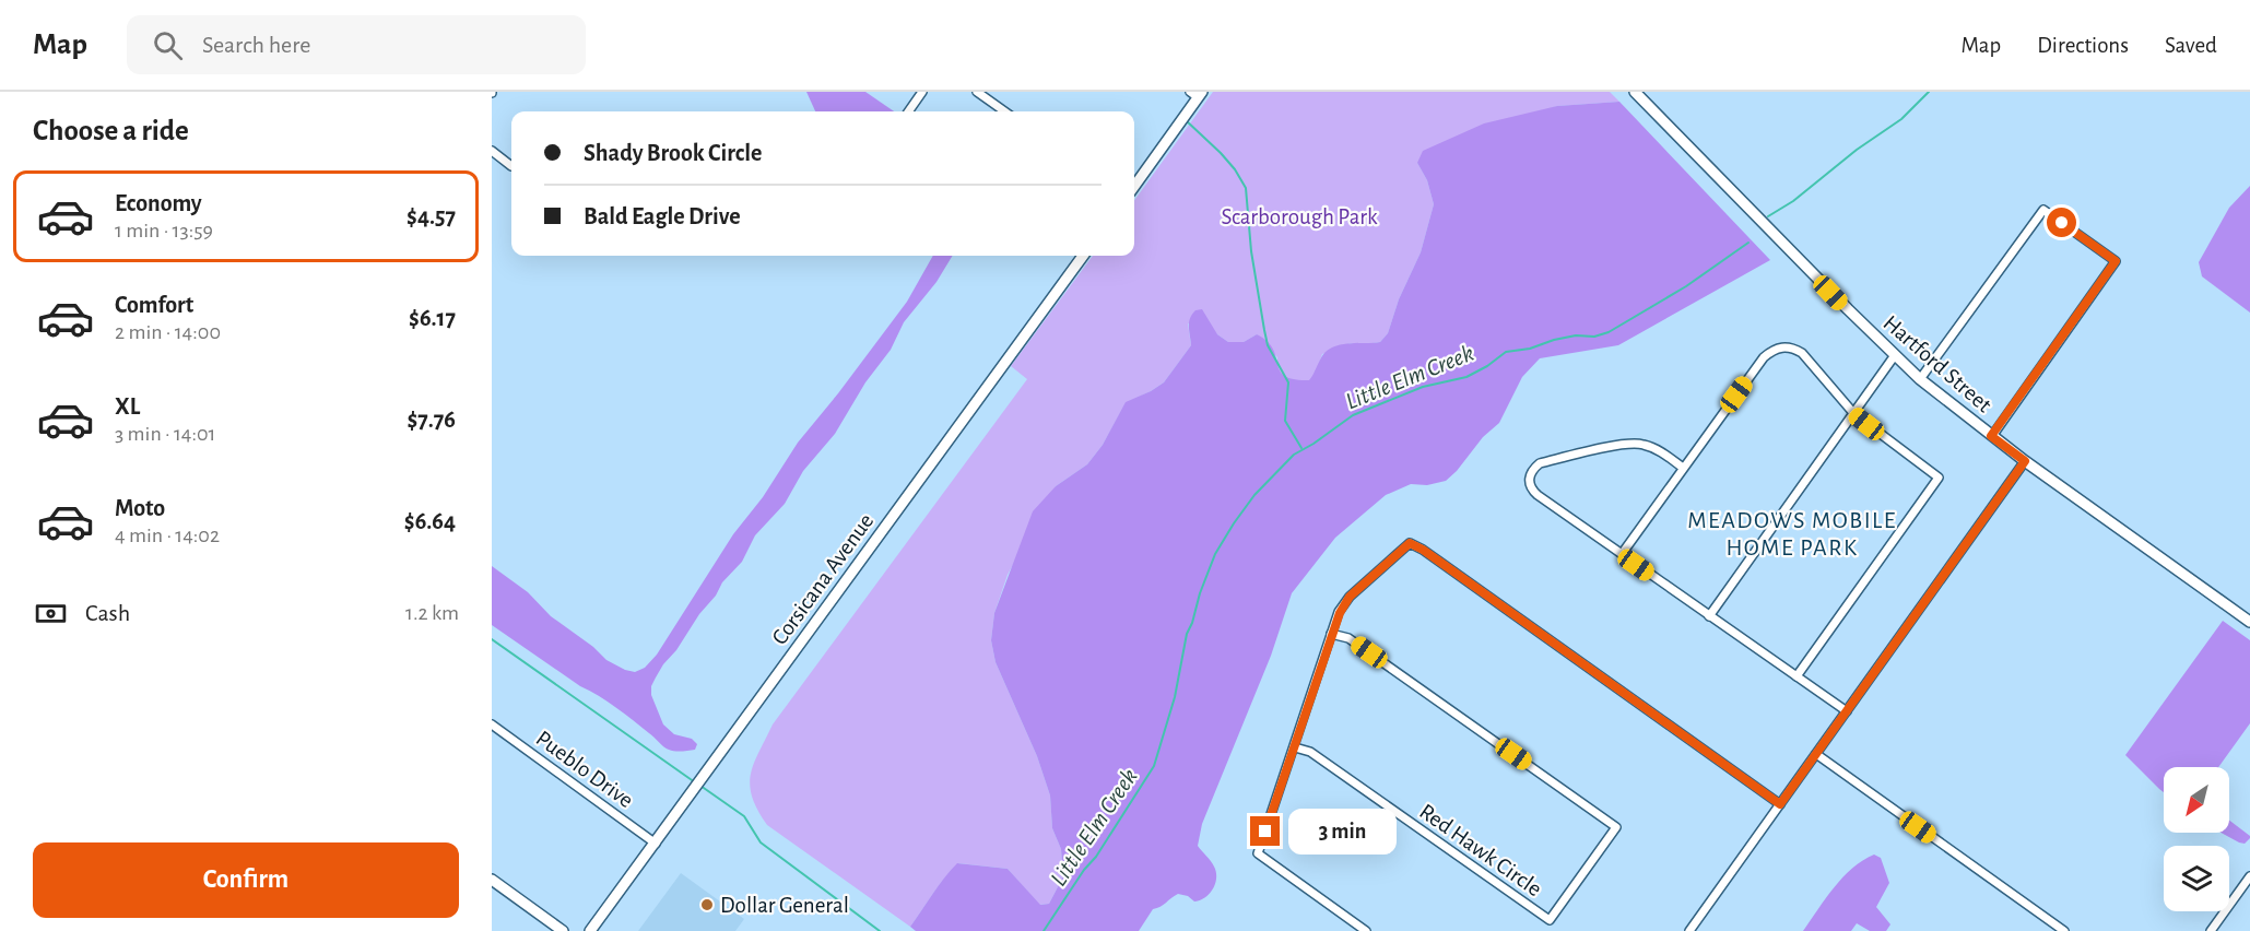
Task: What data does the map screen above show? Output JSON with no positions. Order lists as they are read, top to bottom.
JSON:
{
  "streets": {
    "street": [
      "Hartford Street",
      "Corsicana Avenue",
      "Pueblo Drive",
      "Red Hawk Circle"
    ]
  },
  "crossings": [
    ["Corsicana Avenue", "Pueblo Drive"]
  ],
  "districts": ["MEADOWS MOBILE HOME PARK"],
  "water": ["Little Elm Creek"],
  "parks": ["Scarborough Park"],
  "places": ["Dollar General"],
  "north": "bottom left",
  "page": {
    "header": "Map",
    "search": "Search here",
    "nav": ["Map", "Directions", "Saved"],
    "heading": "Choose a ride",
    "banner": ["Shady Brook Circle", "Bald Eagle Drive"],
    "list": [
      {
        "name": "Economy",
        "note": "1 min · 13:59",
        "value": "$4.57"
      },
      {
        "name": "Comfort",
        "note": "2 min · 14:00",
        "value": "$6.17"
      },
      {
        "name": "XL",
        "note": "3 min · 14:01",
        "value": "$7.76"
      },
      {
        "name": "Moto",
        "note": "4 min · 14:02",
        "value": "$6.64"
      }
    ],
    "pay": ["Cash", "1.2 km"],
    "bubble": "3 min",
    "buttons": "Confirm"
  }
}
